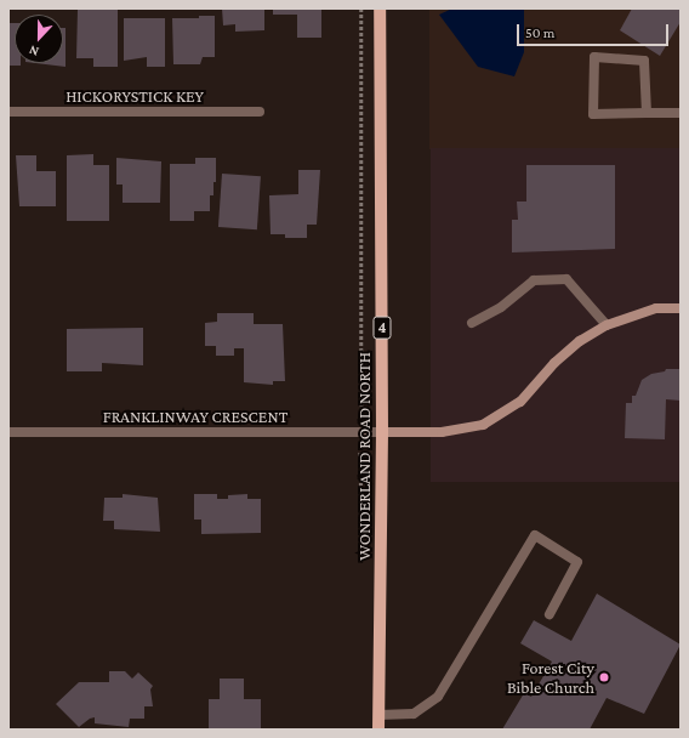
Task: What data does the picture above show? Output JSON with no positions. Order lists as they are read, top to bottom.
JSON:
{
  "streets": {
    "main road": ["4", "WONDERLAND ROAD NORTH"],
    "street": ["HICKORYSTICK KEY", "FRANKLINWAY CRESCENT"]
  },
  "crossings": [
    ["FRANKLINWAY CRESCENT", "WONDERLAND ROAD NORTH"]
  ],
  "places": ["Forest City Bible Church"],
  "scale_bar": "50 m",
  "north": "bottom"
}
